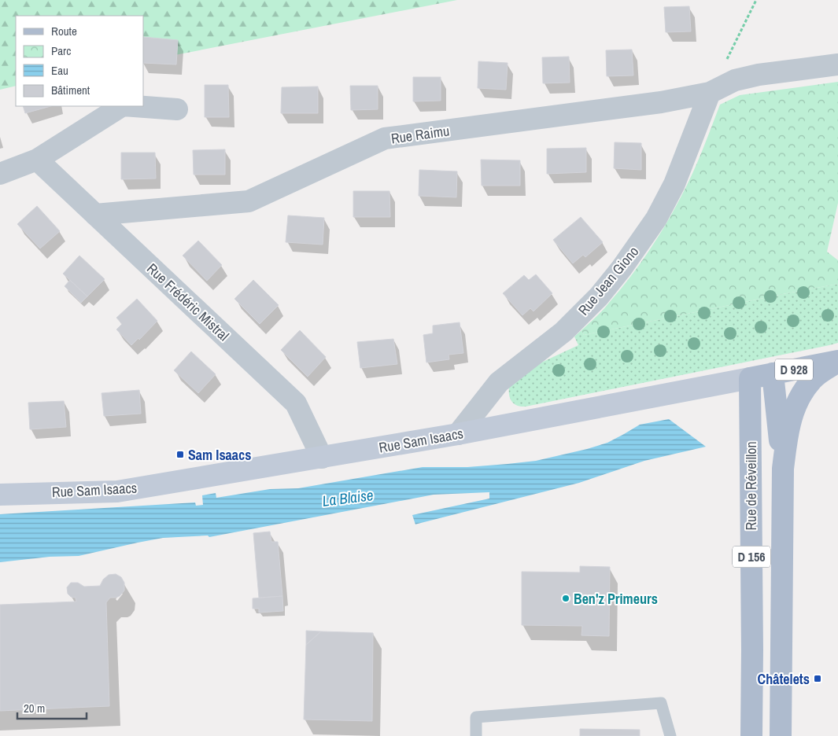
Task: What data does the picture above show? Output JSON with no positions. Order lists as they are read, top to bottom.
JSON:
{
  "streets": {
    "main road": [
      "D 928",
      "Rue Sam Isaacs",
      "Rue de Réveillon",
      "D 156"
    ],
    "street": ["Rue Raimu", "Rue Jean Giono", "Rue Frédéric Mistral"]
  },
  "crossings": [
    ["Rue Raimu", "Rue Jean Giono"],
    ["Rue Raimu", "Rue Frédéric Mistral"],
    ["Rue Jean Giono", "Rue Sam Isaacs"],
    ["Rue Frédéric Mistral", "Rue Sam Isaacs"],
    ["Rue Sam Isaacs", "Rue de Réveillon"],
    ["Rue Sam Isaacs", "D 156"]
  ],
  "water": ["La Blaise"],
  "places": {
    "transit": ["Sam Isaacs", "Châtelets"],
    "other": ["Ben'z Primeurs"]
  },
  "legend": [
    "Route",
    "Parc",
    "Eau",
    "Bâtiment"
  ],
  "scale_bar": "20 m"
}
